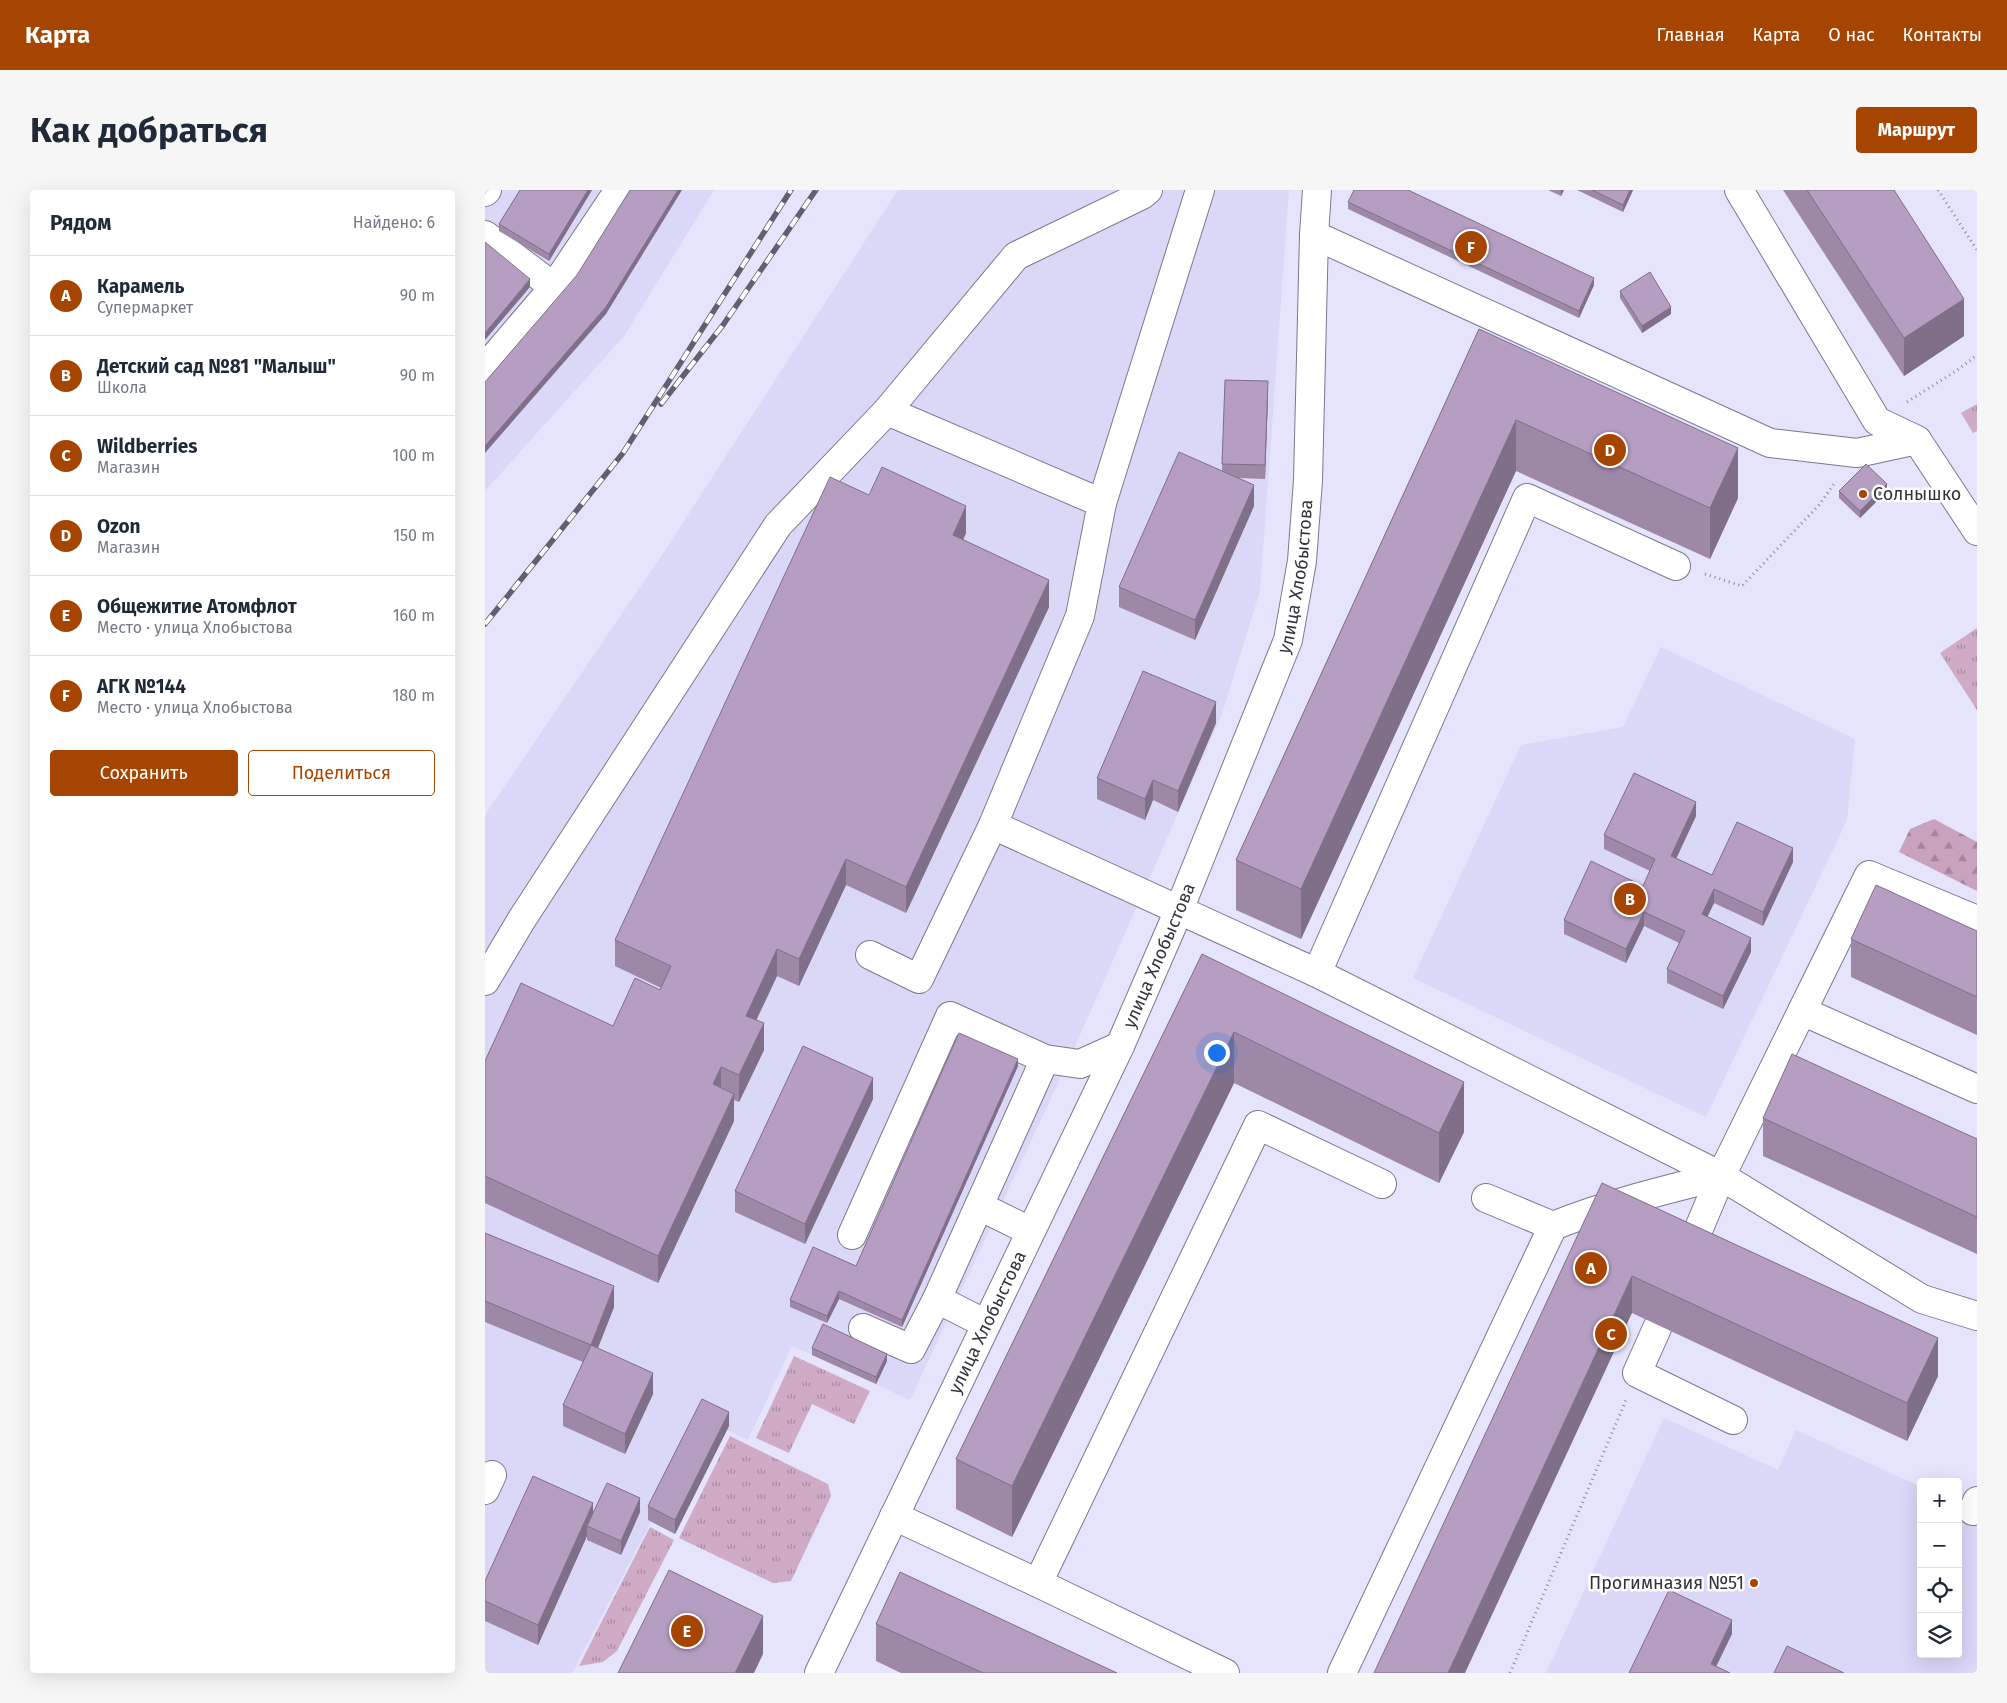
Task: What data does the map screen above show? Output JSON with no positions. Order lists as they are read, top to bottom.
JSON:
{
  "streets": {
    "street": ["улица Хлобыстова"]
  },
  "places": ["Солнышко", "Прогимназия №51"],
  "page": {
    "header": "Карта",
    "nav": [
      "Главная",
      "Карта",
      "О нас",
      "Контакты"
    ],
    "buttons": [
      "Маршрут",
      ["Сохранить", "Поделиться"]
    ],
    "title": "Как добраться",
    "heading": ["Рядом", "Найдено: 6"],
    "pins": [
      "F",
      "D",
      "B",
      "A",
      "C",
      "E"
    ],
    "list": [
      {
        "mark": "A",
        "name": "Карамель",
        "note": "Супермаркет",
        "value": "90 m"
      },
      {
        "mark": "B",
        "name": "Детский сад №81 \"Малыш\"",
        "note": "Школа",
        "value": "90 m"
      },
      {
        "mark": "C",
        "name": "Wildberries",
        "note": "Магазин",
        "value": "100 m"
      },
      {
        "mark": "D",
        "name": "Ozon",
        "note": "Магазин",
        "value": "150 m"
      },
      {
        "mark": "E",
        "name": "Общежитие Атомфлот",
        "note": "Место · улица Хлобыстова",
        "value": "160 m"
      },
      {
        "mark": "F",
        "name": "АГК №144",
        "note": "Место · улица Хлобыстова",
        "value": "180 m"
      }
    ],
    "map_buttons": ["+", "−"]
  }
}
